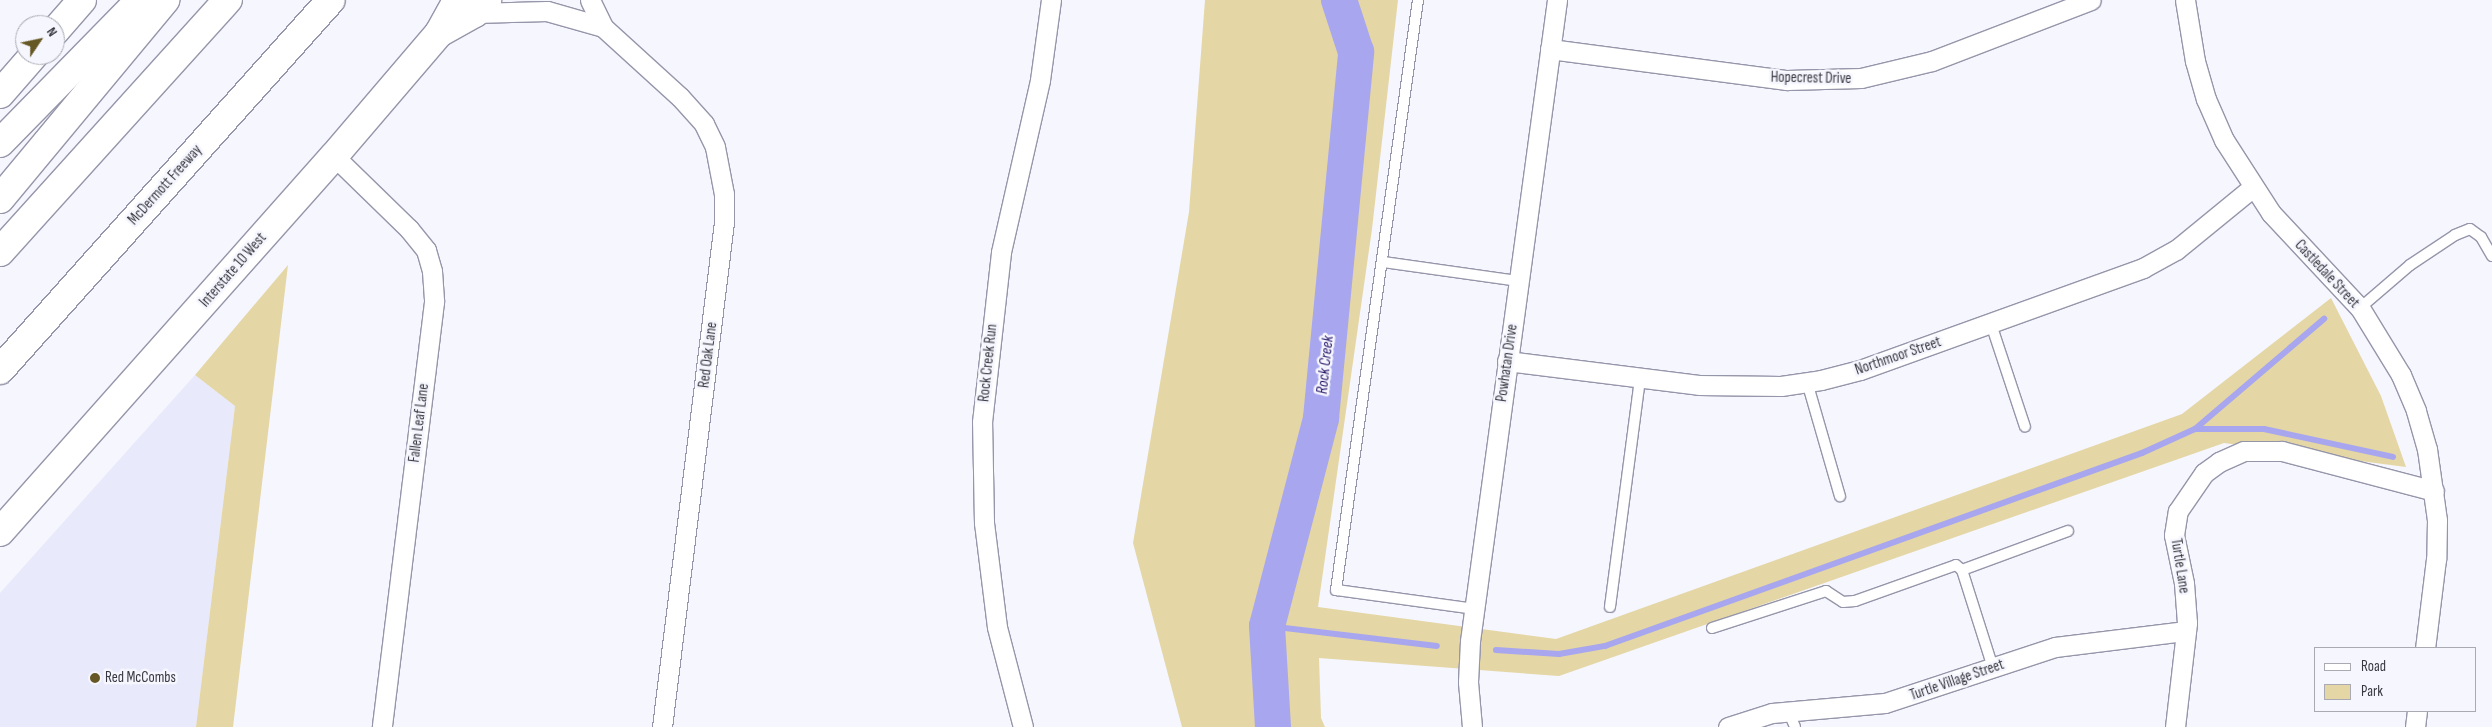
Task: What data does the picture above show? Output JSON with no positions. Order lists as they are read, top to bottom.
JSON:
{
  "streets": {
    "main road": ["McDermott Freeway", "Interstate 10 West"],
    "street": [
      "Hopecrest Drive",
      "Castledale Street",
      "Red Oak Lane",
      "Northmoor Street",
      "Rock Creek Run",
      "Powhatan Drive",
      "Fallen Leaf Lane",
      "Turtle Lane",
      "Turtle Village Street"
    ]
  },
  "crossings": [
    ["Hopecrest Drive", "Powhatan Drive"],
    ["Interstate 10 West", "Red Oak Lane"],
    ["Interstate 10 West", "Fallen Leaf Lane"],
    ["Castledale Street", "Northmoor Street"],
    ["Castledale Street", "Turtle Lane"],
    ["Northmoor Street", "Powhatan Drive"],
    ["Turtle Lane", "Turtle Village Street"]
  ],
  "water": ["Rock Creek"],
  "places": ["Red McCombs"],
  "legend": ["Road", "Park"],
  "north": "top right"
}
